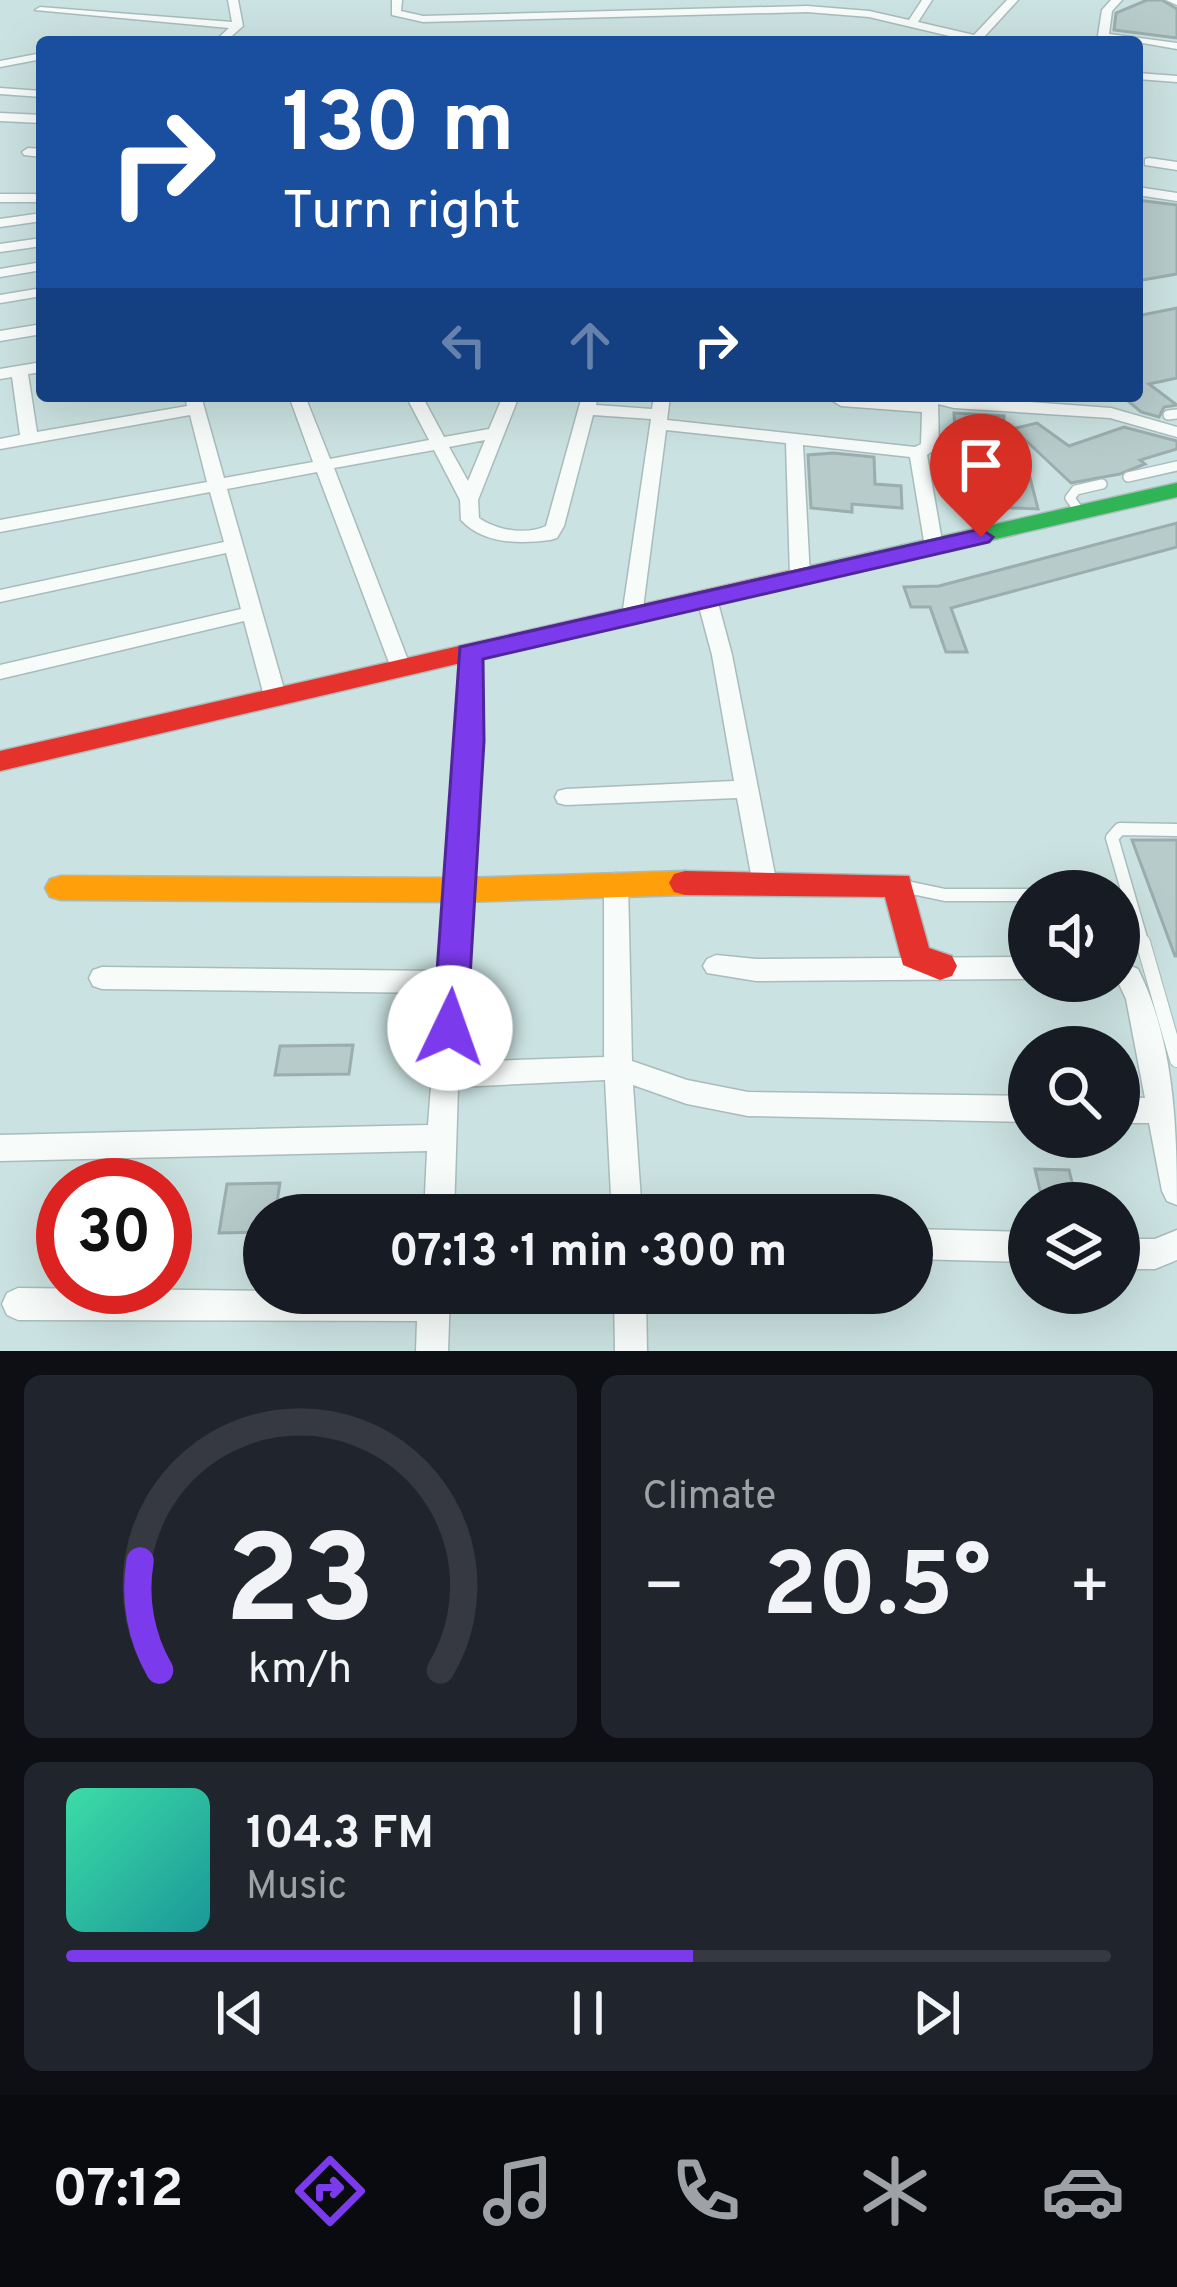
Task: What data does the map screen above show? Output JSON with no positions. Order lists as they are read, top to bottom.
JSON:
{
  "page": {
    "turn": ["130 m", "Turn right"],
    "limit": "30",
    "trip": "07:13 · 1 min · 300 m",
    "tile": "Climate",
    "heat": ["−", "20.5°", "+"],
    "song": ["104.3 FM", "Music"],
    "tabs": "07:12",
    "gauge": ["23", "km/h"]
  }
}
